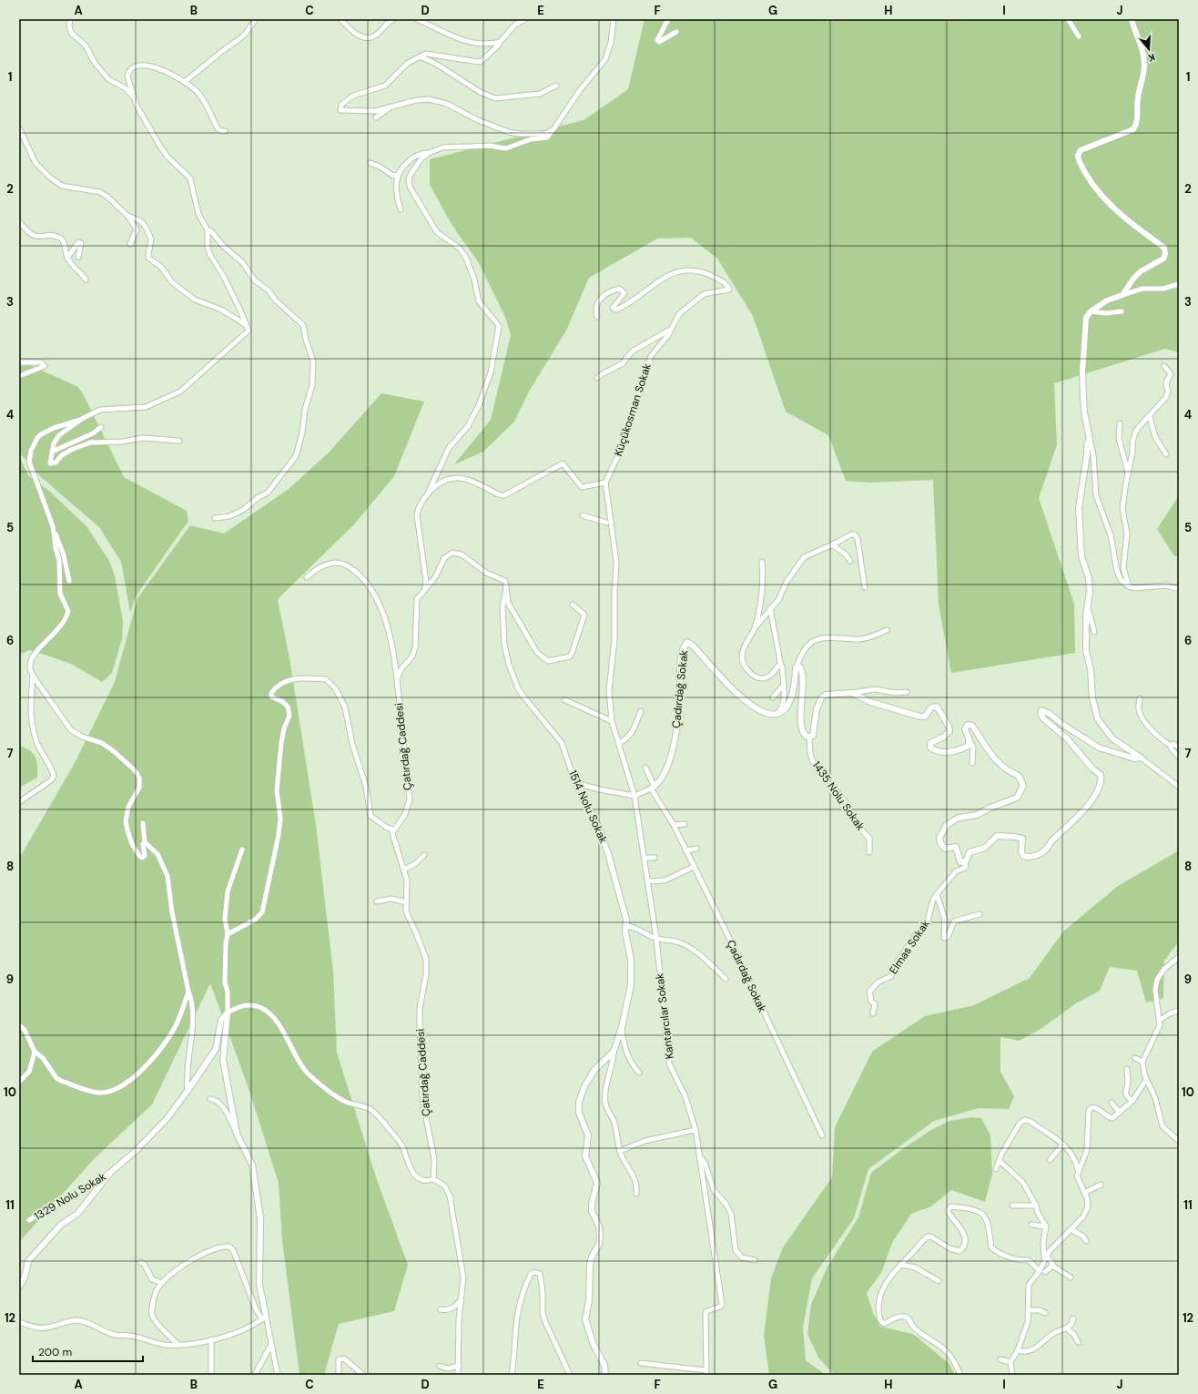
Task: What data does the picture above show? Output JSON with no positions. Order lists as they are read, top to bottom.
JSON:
{
  "streets": {
    "street": [
      "Küçükosman Sokak",
      "Çadırdağ Sokak",
      "Çatırdağ Caddesi",
      "1435 Nolu Sokak",
      "1514 Nolu Sokak",
      "Elmas Sokak",
      "Kantarcılar Sokak",
      "1329 Nolu Sokak"
    ]
  },
  "scale_bar": "200 m",
  "north": "bottom",
  "grid": {
    "columns": [
      "A",
      "B",
      "C",
      "D",
      "E",
      "F",
      "G",
      "H",
      "I",
      "J"
    ],
    "rows": [
      "1",
      "2",
      "3",
      "4",
      "5",
      "6",
      "7",
      "8",
      "9",
      "10",
      "11",
      "12"
    ]
  }
}
